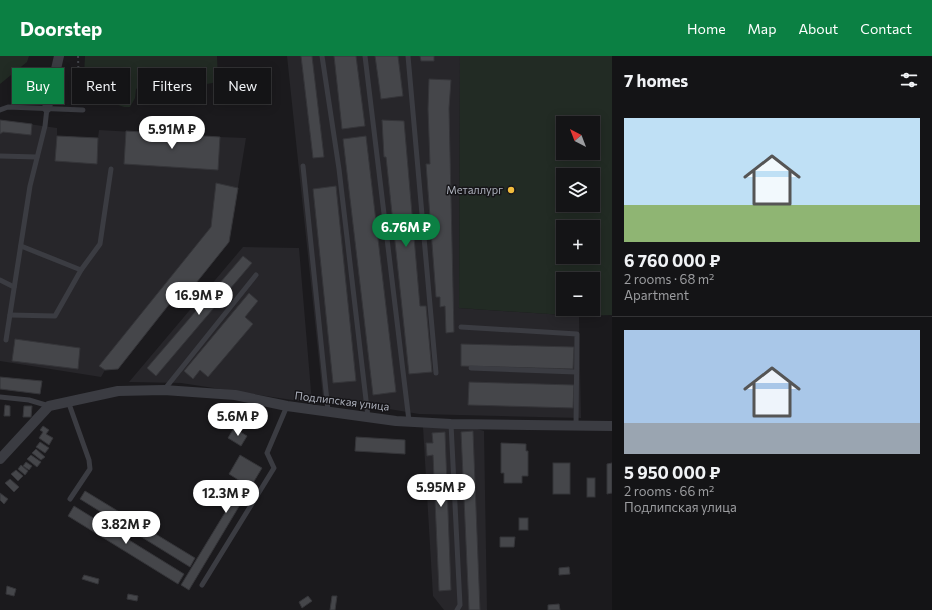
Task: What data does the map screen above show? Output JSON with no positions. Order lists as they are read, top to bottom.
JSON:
{
  "streets": {
    "street": ["Подлипская улица"]
  },
  "places": ["Металлург"],
  "north": "top left",
  "page": {
    "header": "Doorstep",
    "nav": [
      "Home",
      "Map",
      "About",
      "Contact"
    ],
    "heading": "7 homes",
    "chip": [
      "Buy",
      "Rent",
      "Filters",
      "New"
    ],
    "list": [
      {
        "name": "6 760 000 ₽",
        "note": "2 rooms · 68 m² · Apartment"
      },
      {
        "name": "5 950 000 ₽",
        "note": "2 rooms · 66 m² · Подлипская улица"
      }
    ],
    "map_buttons": ["+", "−"],
    "price": [
      "5.91M ₽",
      "6.76M ₽",
      "16.9M ₽",
      "5.6M ₽",
      "5.95M ₽",
      "12.3M ₽",
      "3.82M ₽"
    ]
  }
}
